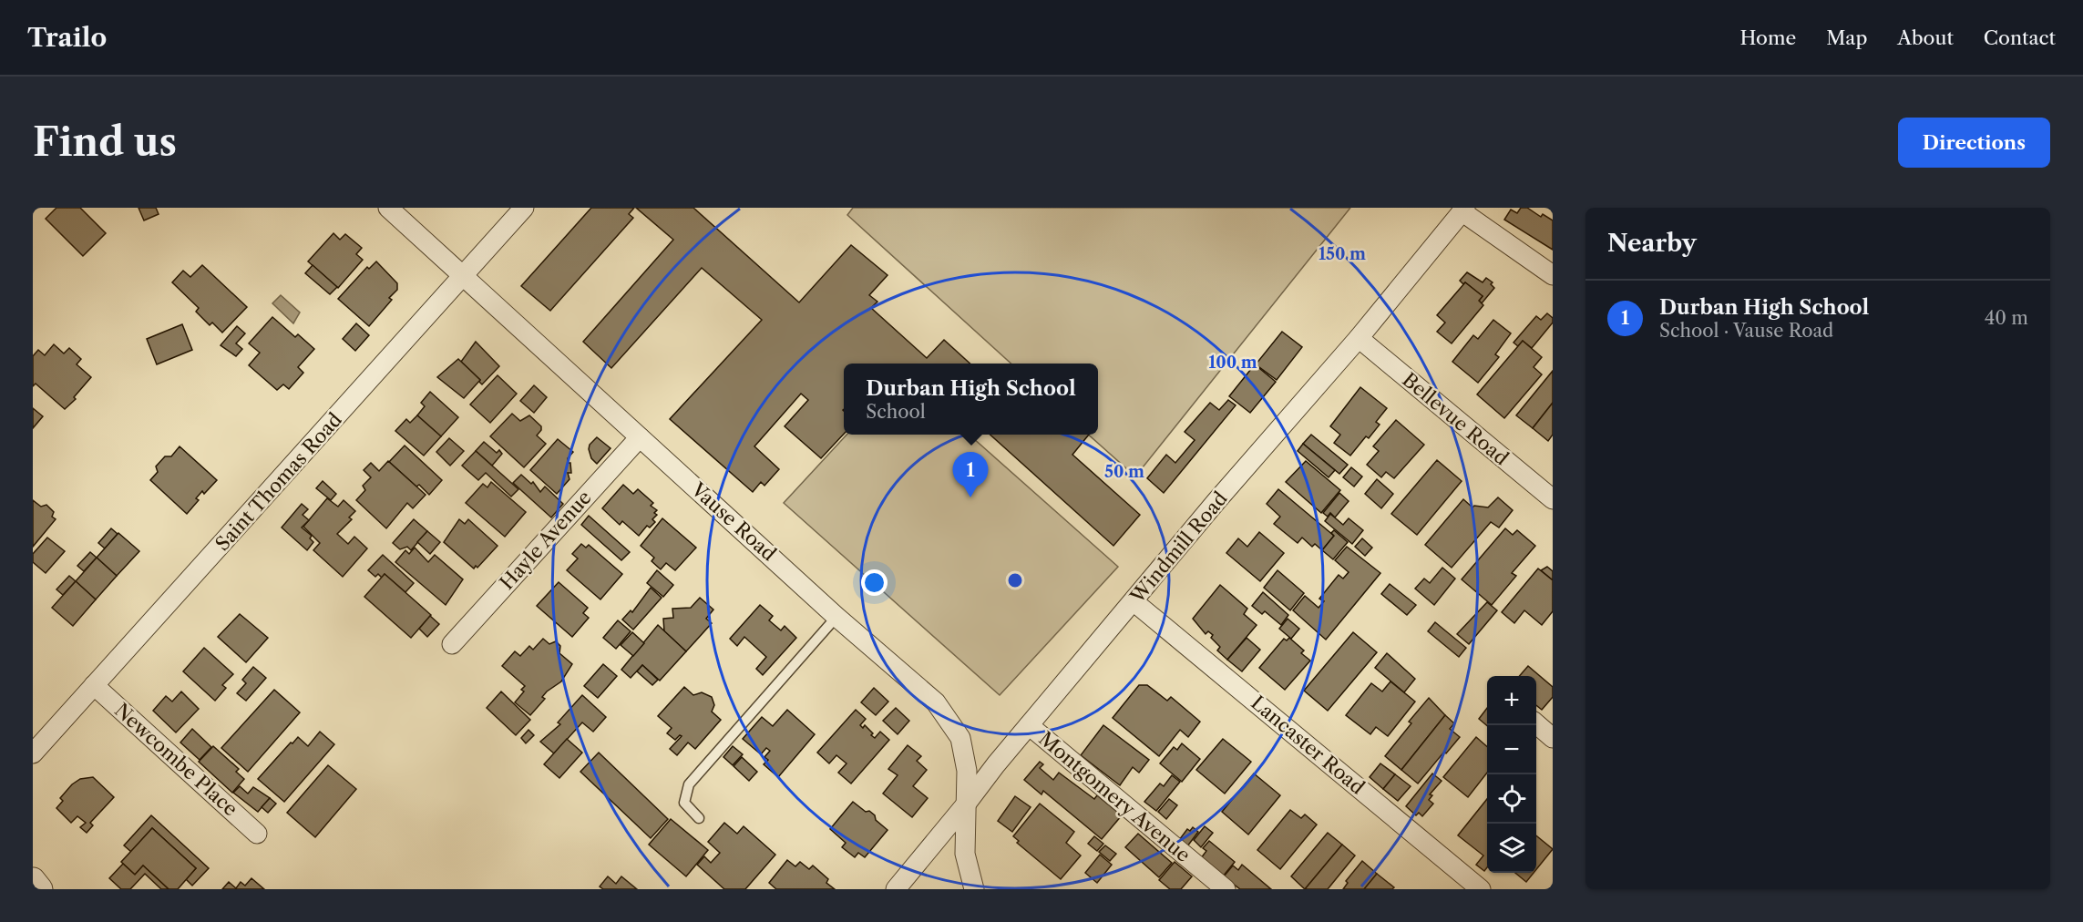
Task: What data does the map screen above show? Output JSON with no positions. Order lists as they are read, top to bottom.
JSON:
{
  "streets": {
    "street": [
      "Bellevue Road",
      "Saint Thomas Road",
      "Vause Road",
      "Hayle Avenue",
      "Windmill Road",
      "Lancaster Road",
      "Newcombe Place",
      "Montgomery Avenue"
    ]
  },
  "crossings": [
    ["Bellevue Road", "Windmill Road"],
    ["Saint Thomas Road", "Vause Road"],
    ["Saint Thomas Road", "Newcombe Place"],
    ["Vause Road", "Hayle Avenue"],
    ["Vause Road", "Windmill Road"],
    ["Windmill Road", "Lancaster Road"],
    ["Windmill Road", "Montgomery Avenue"]
  ],
  "page": {
    "header": "Trailo",
    "nav": [
      "Home",
      "Map",
      "About",
      "Contact"
    ],
    "buttons": "Directions",
    "title": "Find us",
    "heading": "Nearby",
    "list": [
      {
        "mark": "1",
        "name": "Durban High School",
        "note": "School · Vause Road",
        "value": "40 m"
      }
    ],
    "popup": ["Durban High School", "School"],
    "pins": "1",
    "map_buttons": ["+", "−"]
  },
  "rings": ["150 m", "100 m", "50 m"]
}
